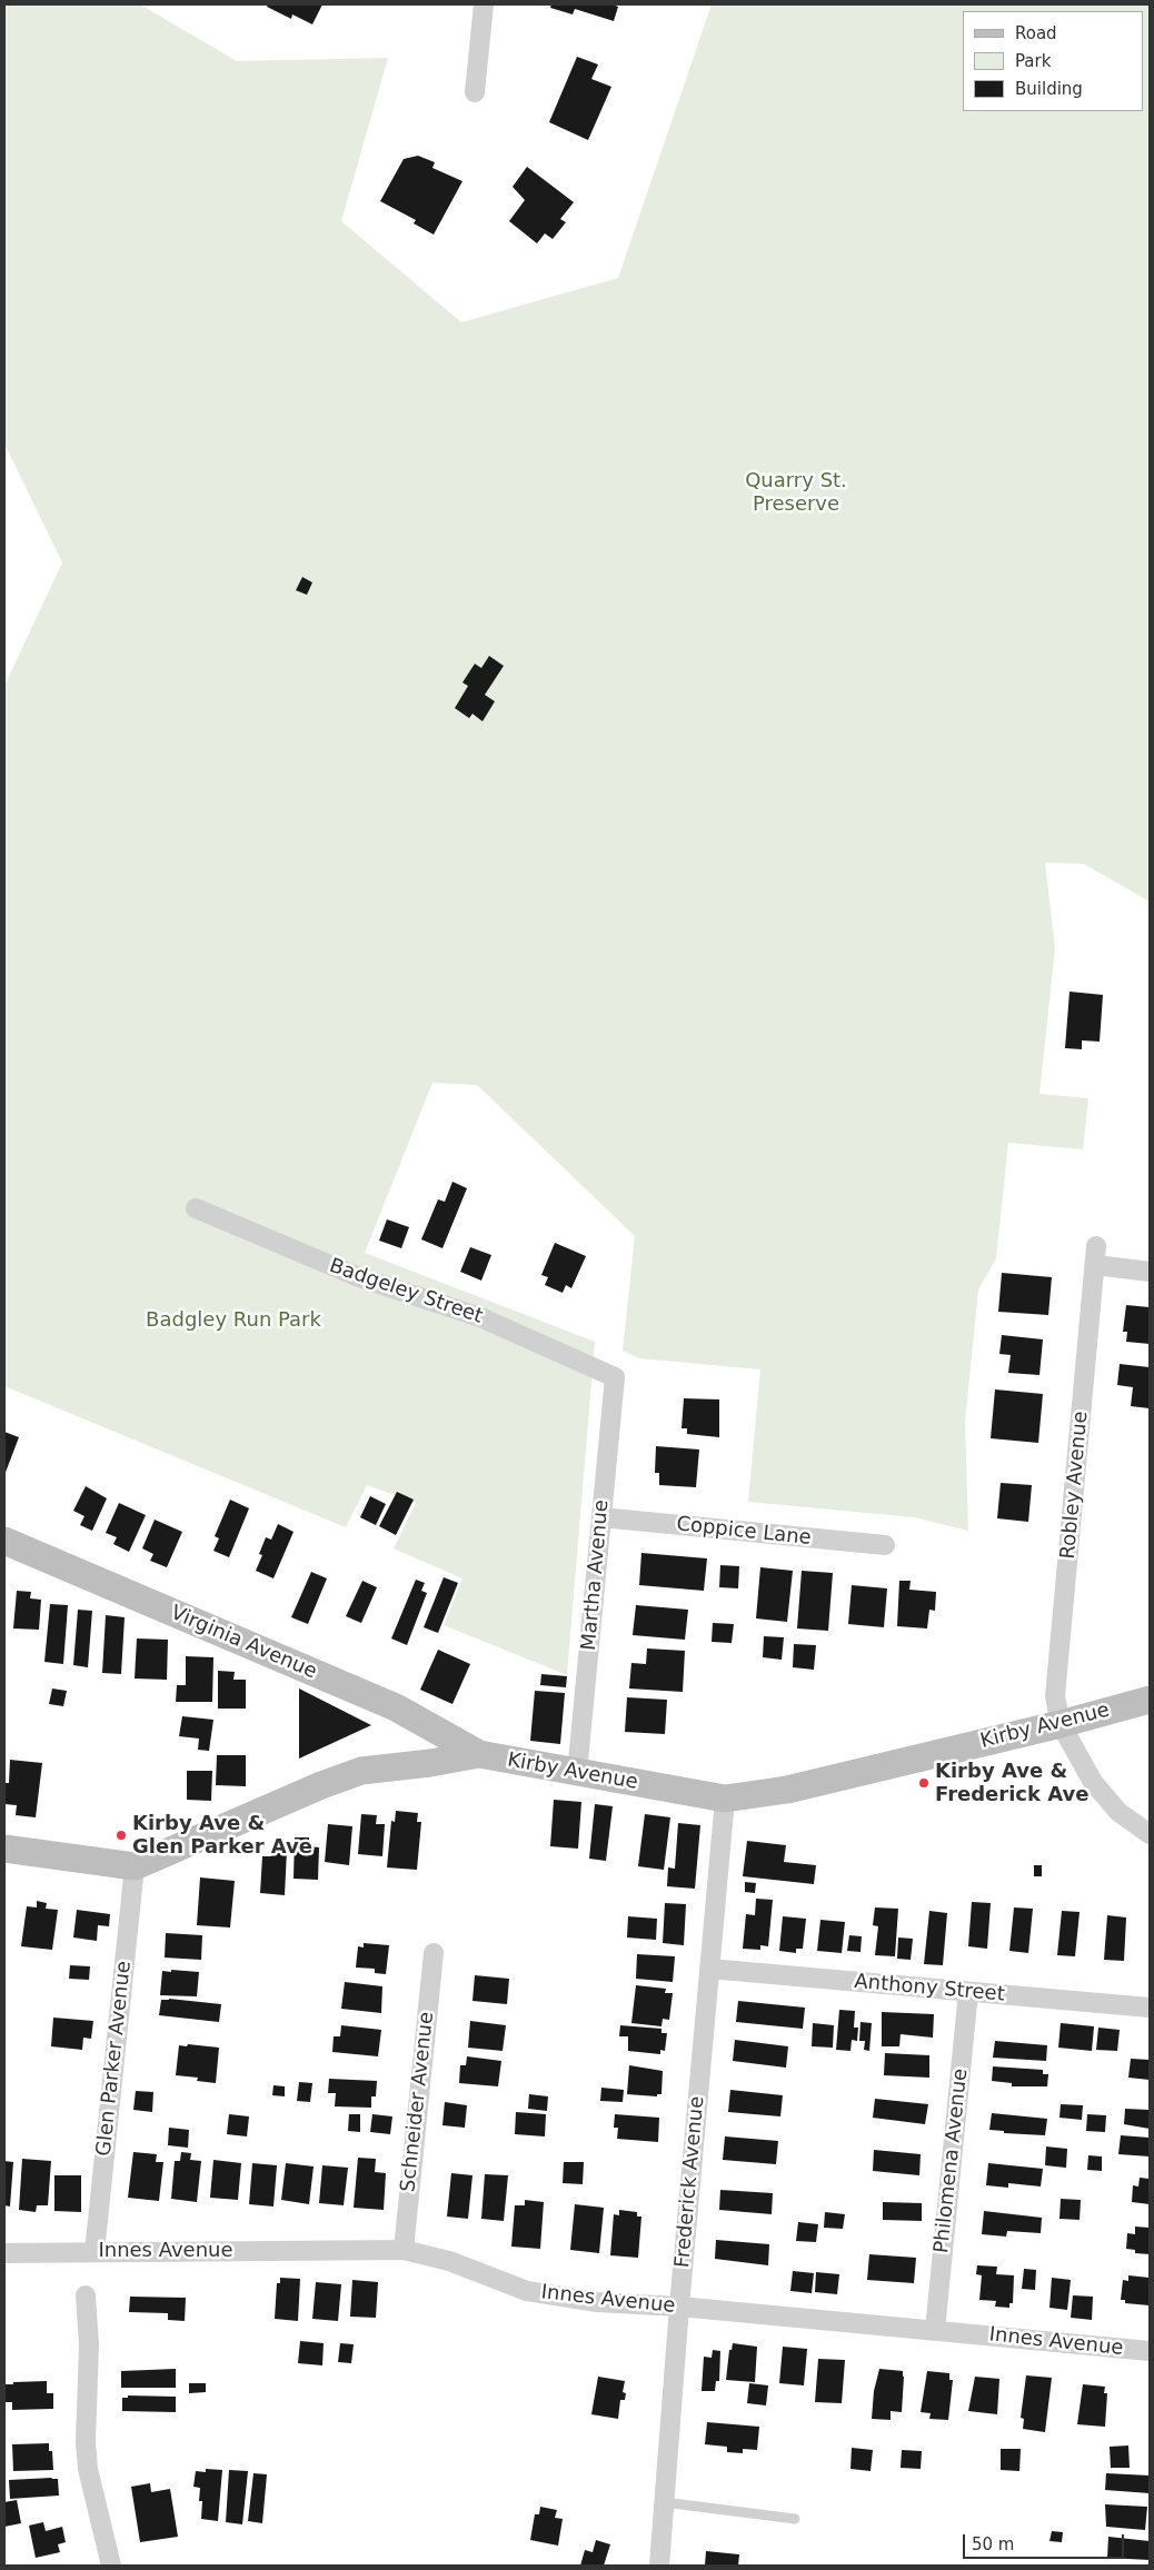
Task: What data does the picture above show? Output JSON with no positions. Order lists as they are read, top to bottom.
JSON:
{
  "streets": {
    "street": [
      "Badgeley Street",
      "Robley Avenue",
      "Coppice Lane",
      "Martha Avenue",
      "Virginia Avenue",
      "Kirby Avenue",
      "Anthony Street",
      "Glen Parker Avenue",
      "Schneider Avenue",
      "Philomena Avenue",
      "Frederick Avenue",
      "Innes Avenue"
    ]
  },
  "crossings": [
    ["Badgeley Street", "Martha Avenue"],
    ["Robley Avenue", "Kirby Avenue"],
    ["Coppice Lane", "Martha Avenue"],
    ["Martha Avenue", "Kirby Avenue"],
    ["Virginia Avenue", "Kirby Avenue"],
    ["Kirby Avenue", "Glen Parker Avenue"],
    ["Kirby Avenue", "Frederick Avenue"],
    ["Anthony Street", "Philomena Avenue"],
    ["Anthony Street", "Frederick Avenue"],
    ["Glen Parker Avenue", "Innes Avenue"],
    ["Schneider Avenue", "Innes Avenue"],
    ["Philomena Avenue", "Innes Avenue"],
    ["Frederick Avenue", "Innes Avenue"]
  ],
  "parks": ["Quarry St. Preserve", "Badgley Run Park"],
  "places": ["Kirby Ave & Frederick Ave", "Kirby Ave & Glen Parker Ave"],
  "legend": ["Road", "Park", "Building"],
  "scale_bar": "50 m"
}
